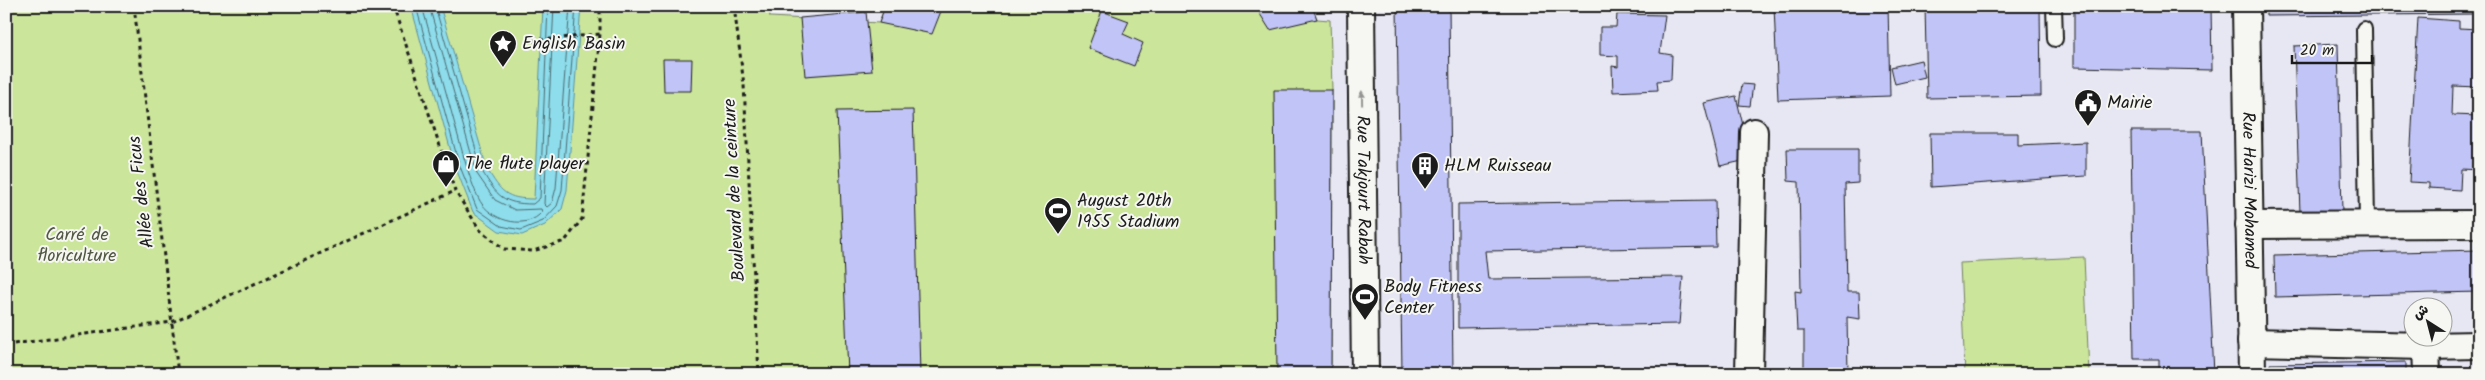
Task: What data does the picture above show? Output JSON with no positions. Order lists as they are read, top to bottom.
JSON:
{
  "streets": {
    "street": ["Rue Takjourt Rabah", "Rue Harizi Mohamed"],
    "path": ["Boulevard de la ceinture", "Allée des Ficus"]
  },
  "one_way": ["Rue Takjourt Rabah"],
  "parks": ["Carré de floriculture"],
  "places": {
    "place": ["English Basin"],
    "public building": ["Mairie"],
    "shop": ["The flute player"],
    "building": ["HLM Ruisseau"],
    "sports": ["August 20th 1955 Stadium", "Body Fitness Center"]
  },
  "scale_bar": "20 m",
  "north": "top left"
}
